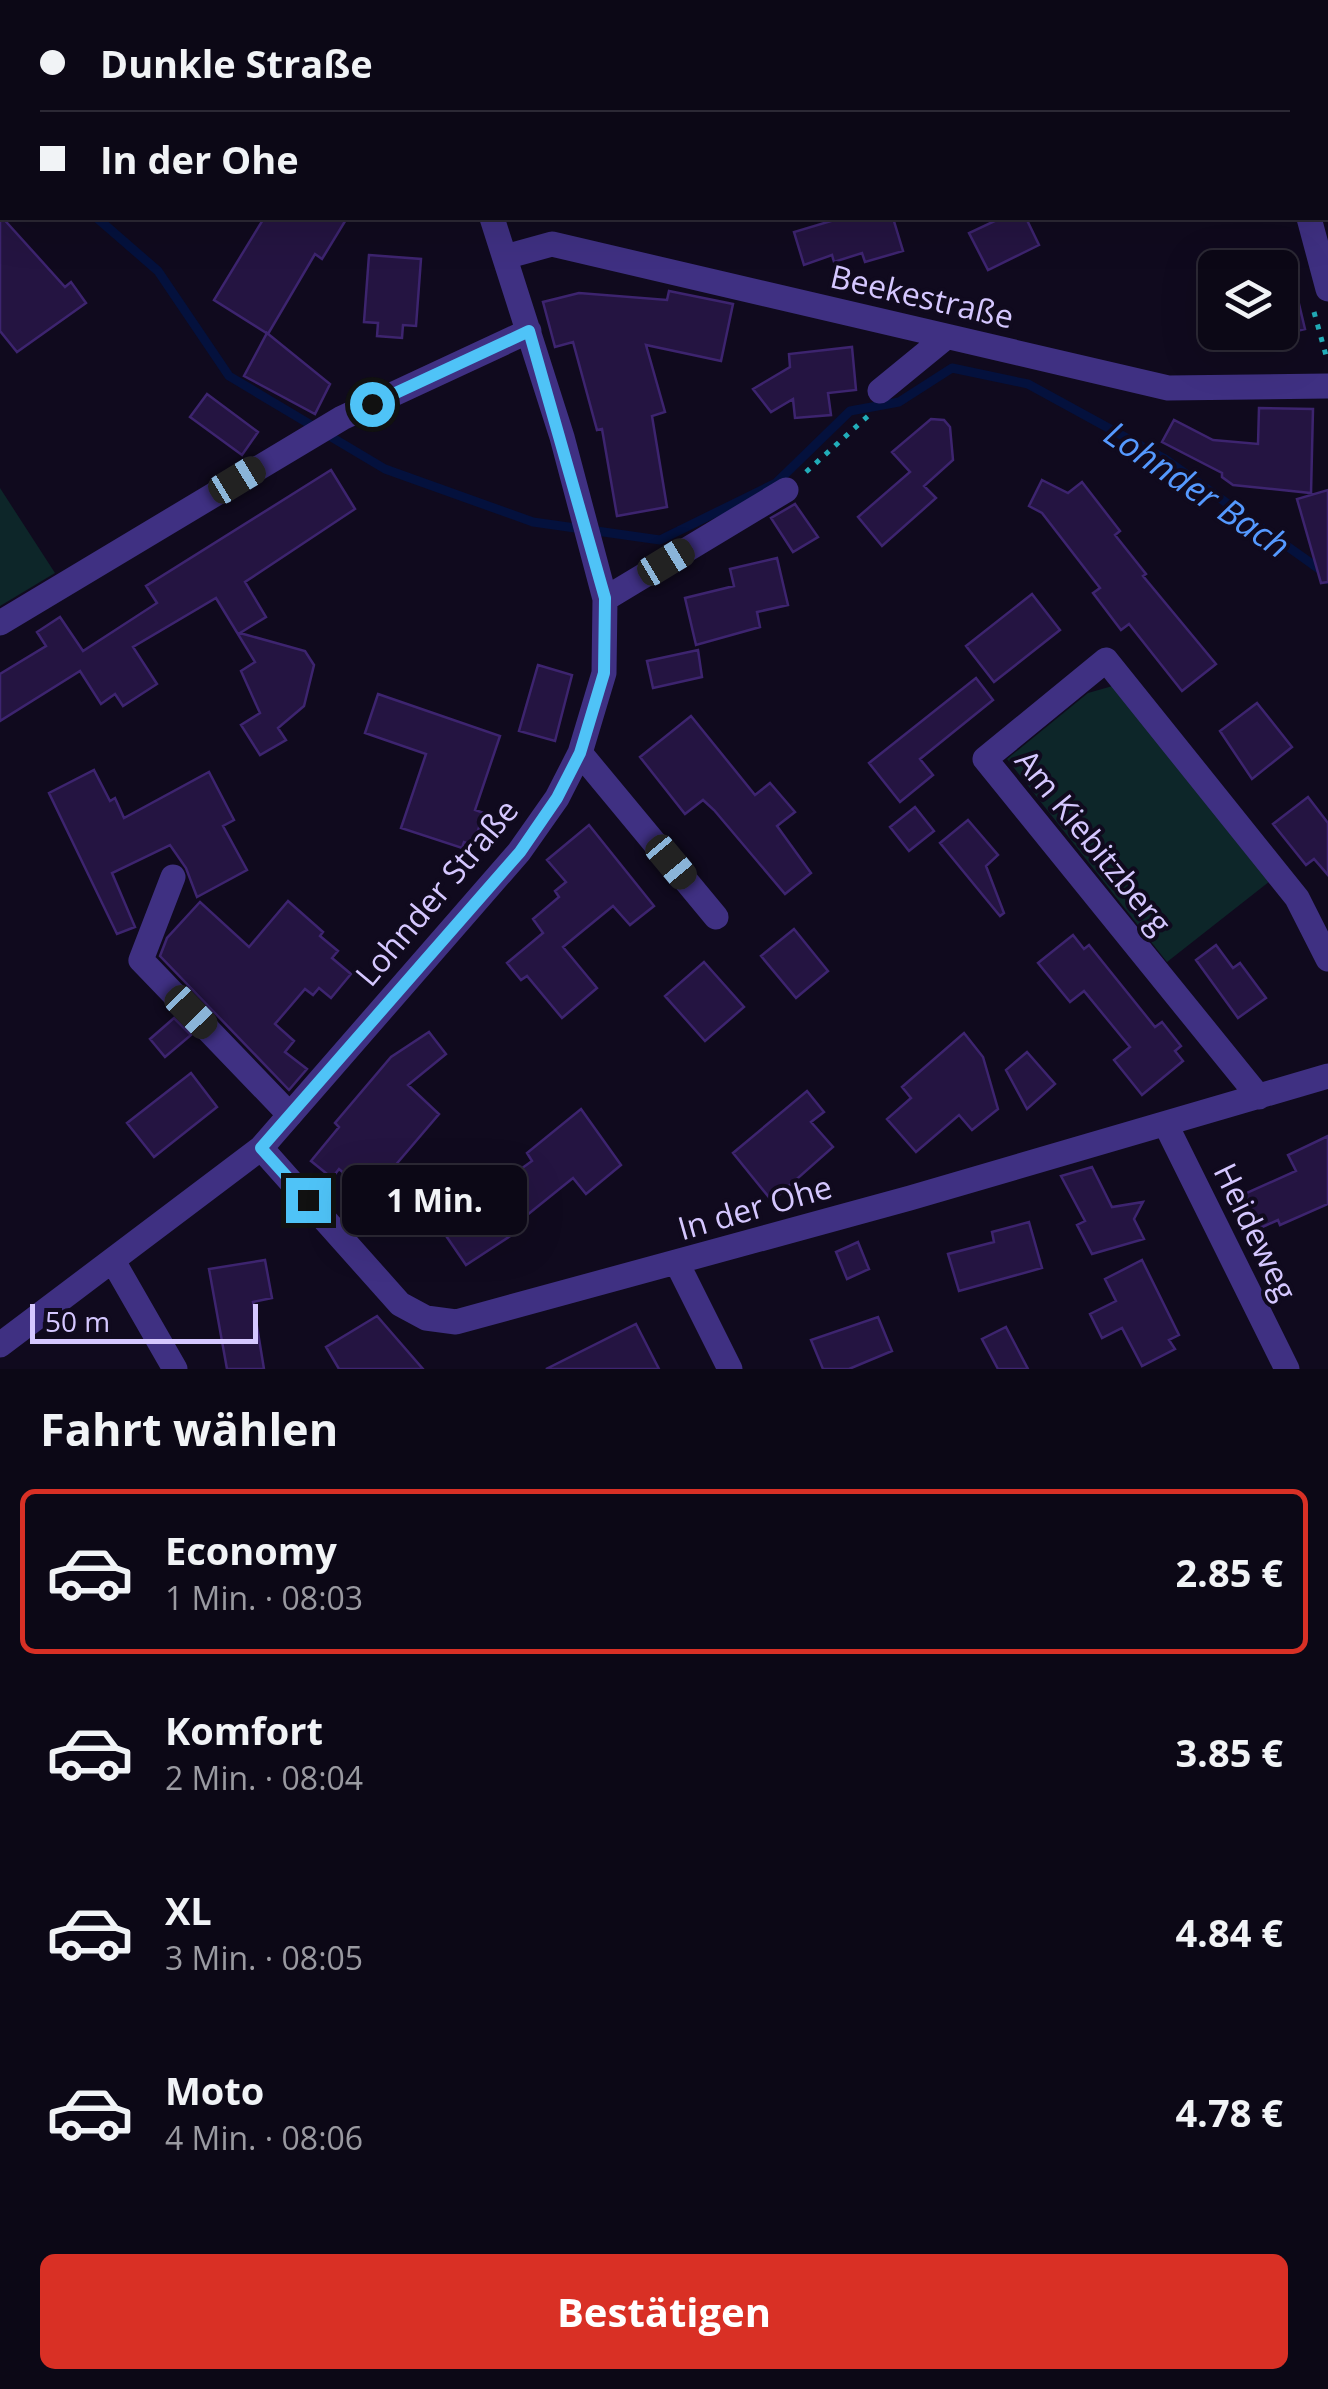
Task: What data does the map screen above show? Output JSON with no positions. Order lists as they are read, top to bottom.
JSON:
{
  "streets": {
    "street": [
      "Beekestraße",
      "Am Kiebitzberg",
      "Lohnder Straße",
      "In der Ohe",
      "Heideweg"
    ]
  },
  "crossings": [
    ["Beekestraße", "Lohnder Straße"],
    ["Am Kiebitzberg", "In der Ohe"],
    ["Lohnder Straße", "In der Ohe"],
    ["In der Ohe", "Heideweg"]
  ],
  "water": ["Lohnder Bach"],
  "scale_bar": "50 m",
  "page": {
    "banner": ["Dunkle Straße", "In der Ohe"],
    "bubble": "1 Min.",
    "scale": "50 m",
    "heading": "Fahrt wählen",
    "list": [
      {
        "name": "Economy",
        "note": "1 Min. · 08:03",
        "value": "2.85 €"
      },
      {
        "name": "Komfort",
        "note": "2 Min. · 08:04",
        "value": "3.85 €"
      },
      {
        "name": "XL",
        "note": "3 Min. · 08:05",
        "value": "4.84 €"
      },
      {
        "name": "Moto",
        "note": "4 Min. · 08:06",
        "value": "4.78 €"
      }
    ],
    "buttons": "Bestätigen"
  }
}
